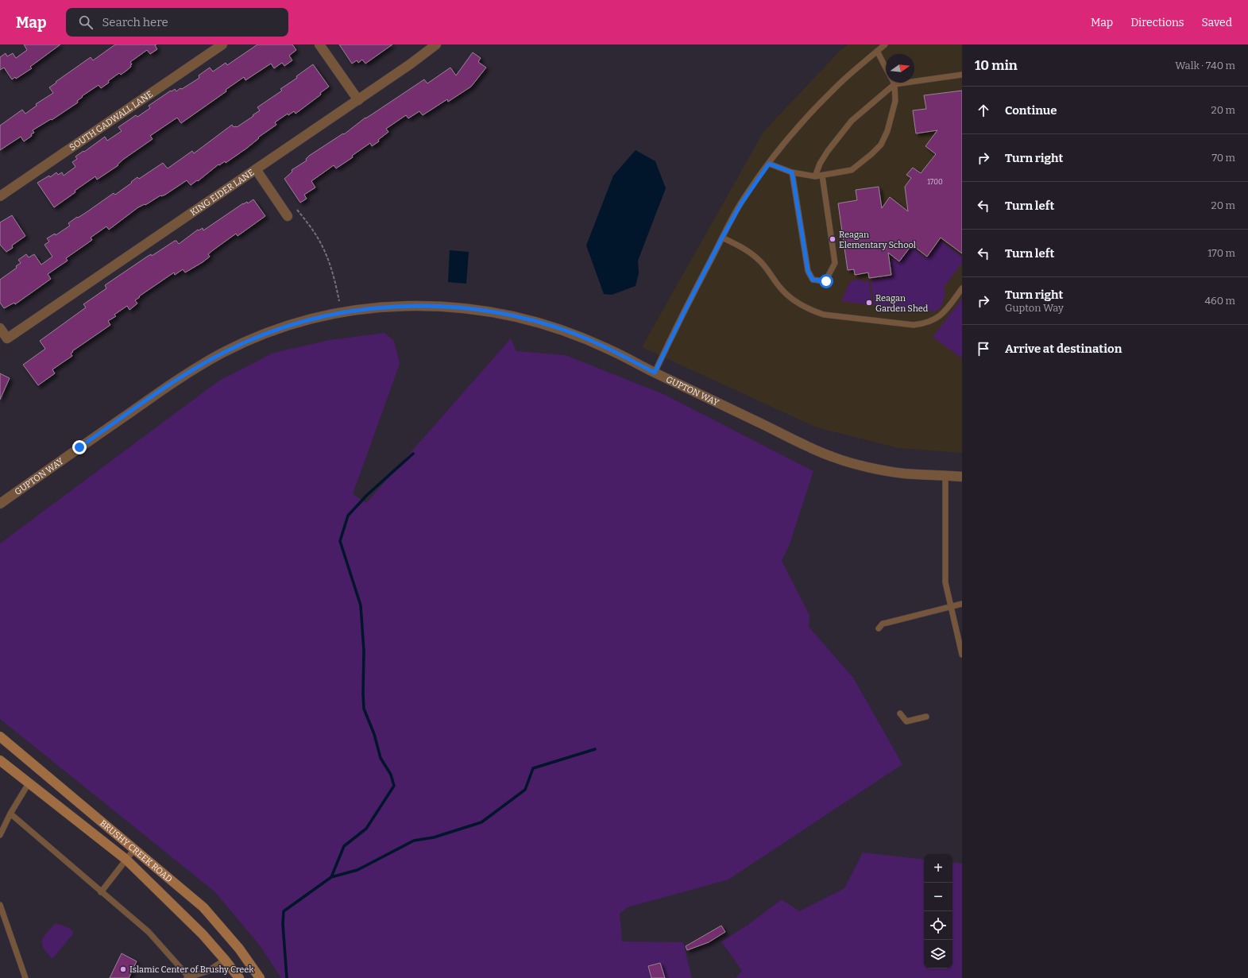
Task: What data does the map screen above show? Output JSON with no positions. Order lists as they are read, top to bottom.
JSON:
{
  "streets": {
    "main road": ["BRUSHY CREEK ROAD"],
    "street": ["SOUTH GADWALL LANE", "KING EIDER LANE", "GUPTON WAY"]
  },
  "places": ["Reagan Elementary School", "Reagan Garden Shed", "Islamic Center of Brushy Creek"],
  "house_numbers": ["1700"],
  "north": "right",
  "page": {
    "header": "Map",
    "search": "Search here",
    "nav": ["Map", "Directions", "Saved"],
    "heading": ["10 min", "Walk · 740 m"],
    "list": [
      ["Continue", "20 m"],
      ["Turn right", "70 m"],
      ["Turn left", "20 m"],
      ["Turn left", "170 m"],
      ["Turn right", "Gupton Way", "460 m"],
      "Arrive at destination"
    ],
    "map_buttons": ["+", "−"]
  }
}
